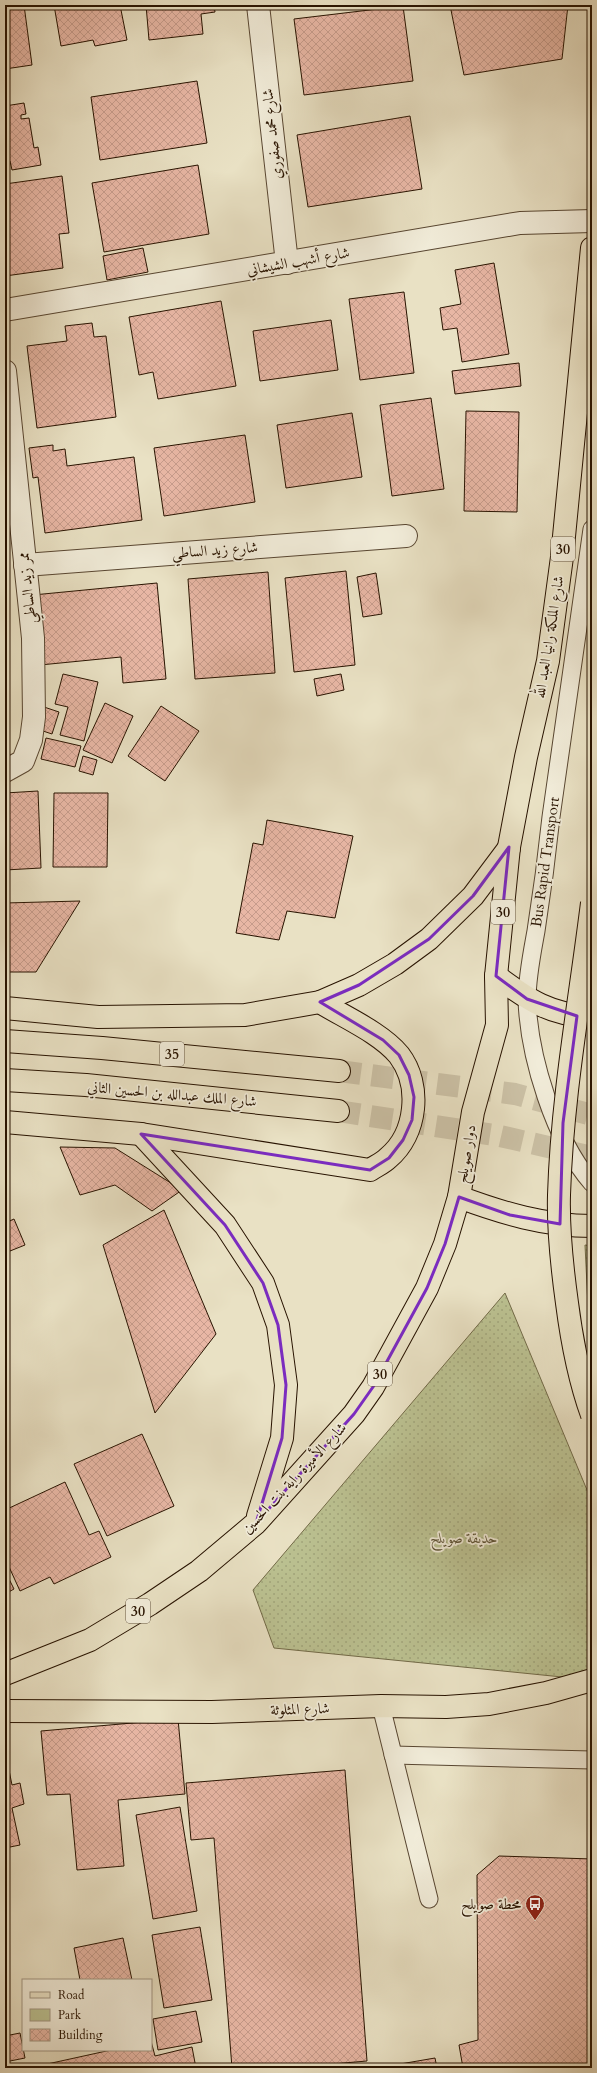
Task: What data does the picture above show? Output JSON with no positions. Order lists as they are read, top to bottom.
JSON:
{
  "streets": {
    "main road": [
      "30",
      "شارع الملكة رانيا العبد الله",
      "35",
      "شارع الملك عبدالله بن الحسين الثاني",
      "دوار صويلح",
      "شارع الأميرة راية بنت الحسين",
      "شارع المثلوثة"
    ],
    "street": [
      "شارع محمد صفوري",
      "شارع أشهب الشيشاني",
      "شارع زيد الساطي",
      "ممر زيد الساطي"
    ],
    "lane": ["Bus Rapid Transport"]
  },
  "crossings": [
    ["شارع محمد صفوري", "شارع أشهب الشيشاني"],
    ["شارع زيد الساطي", "ممر زيد الساطي"],
    ["شارع الملكة رانيا العبد الله", "دوار صويلح"],
    ["دوار صويلح", "شارع الأميرة راية بنت الحسين"]
  ],
  "parks": ["حديقة صويلح"],
  "places": {
    "bus stop": ["محطة صويلح"]
  },
  "legend": ["Road", "Park", "Building"]
}
